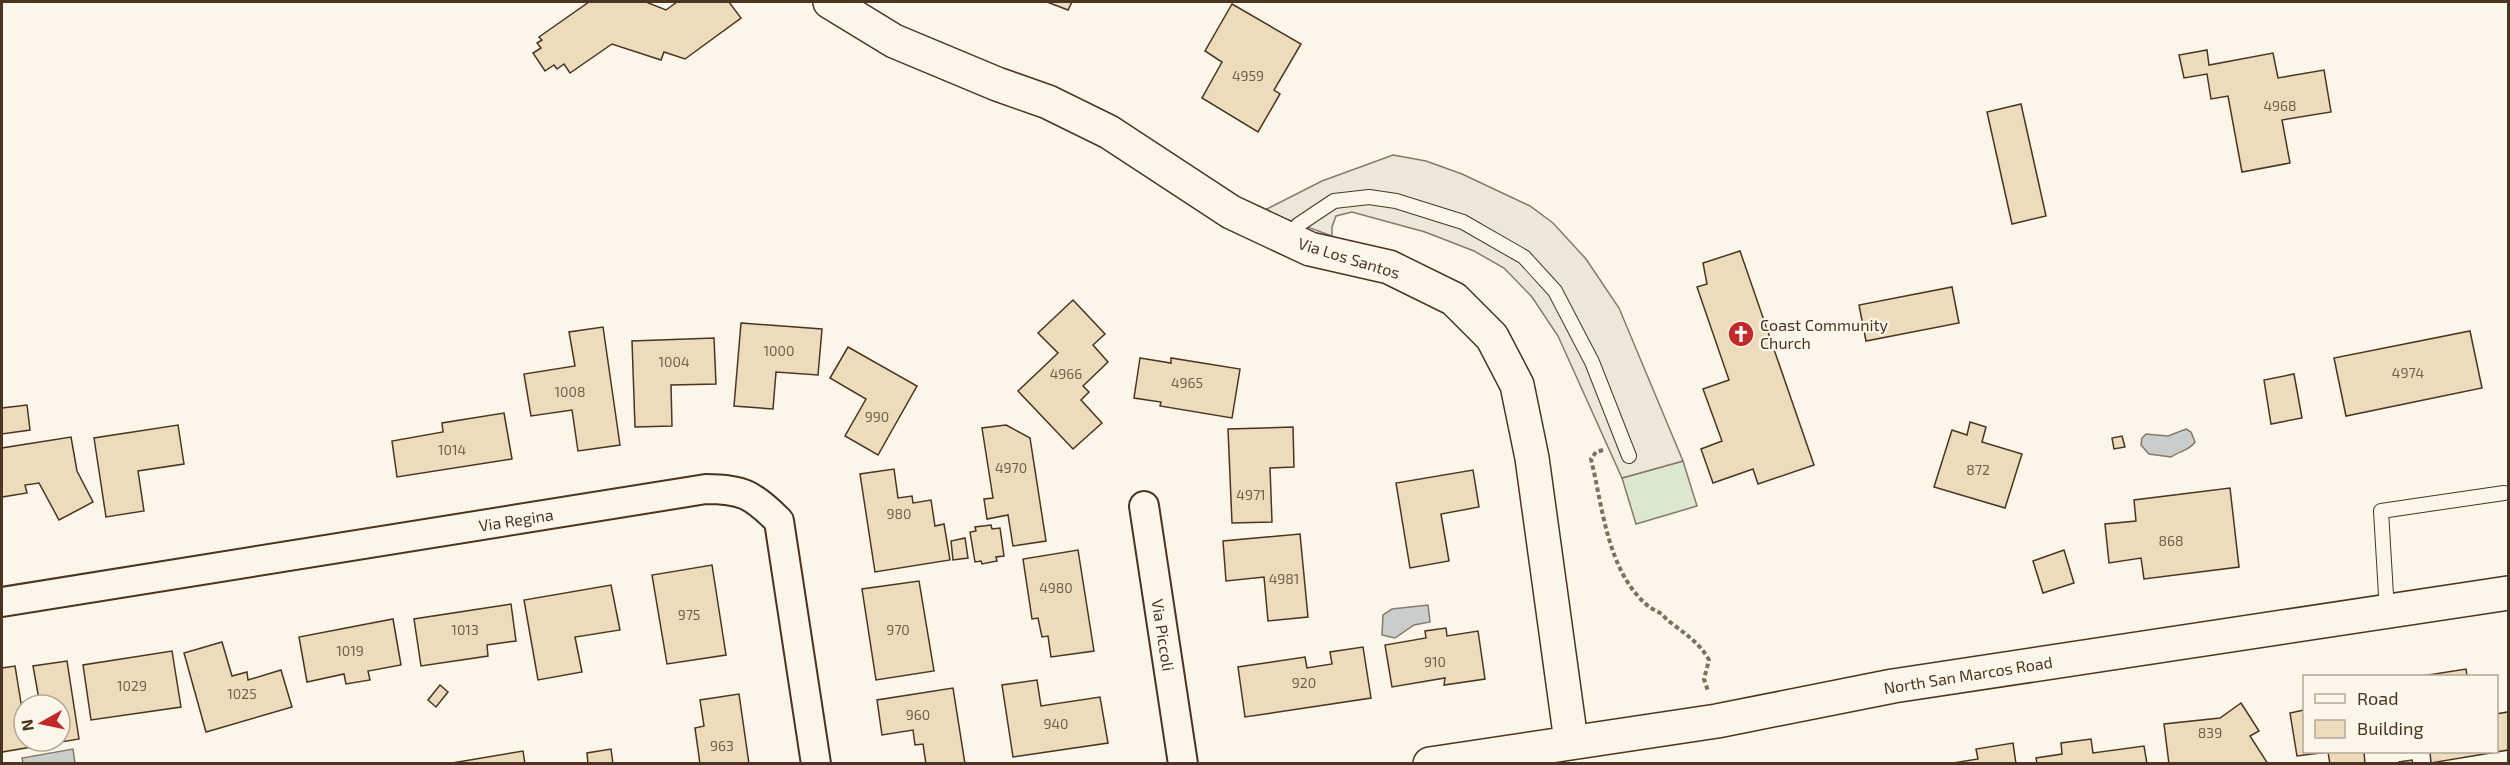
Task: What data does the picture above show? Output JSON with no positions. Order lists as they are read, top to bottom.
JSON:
{
  "streets": {
    "street": [
      "Via Los Santos",
      "Via Regina",
      "Via Piccoli",
      "North San Marcos Road"
    ]
  },
  "crossings": [
    ["Via Los Santos", "North San Marcos Road"]
  ],
  "places": {
    "church": ["Coast Community Church"]
  },
  "house_numbers": [
    "4959",
    "4968",
    "1000",
    "1004",
    "4974",
    "4966",
    "4965",
    "1008",
    "990",
    "1014",
    "4970",
    "872",
    "4971",
    "980",
    "868",
    "4981",
    "4980",
    "975",
    "1013",
    "970",
    "1019",
    "910",
    "920",
    "1029",
    "1025",
    "960",
    "940",
    "839",
    "963"
  ],
  "legend": ["Road", "Building"],
  "north": "left"
}
